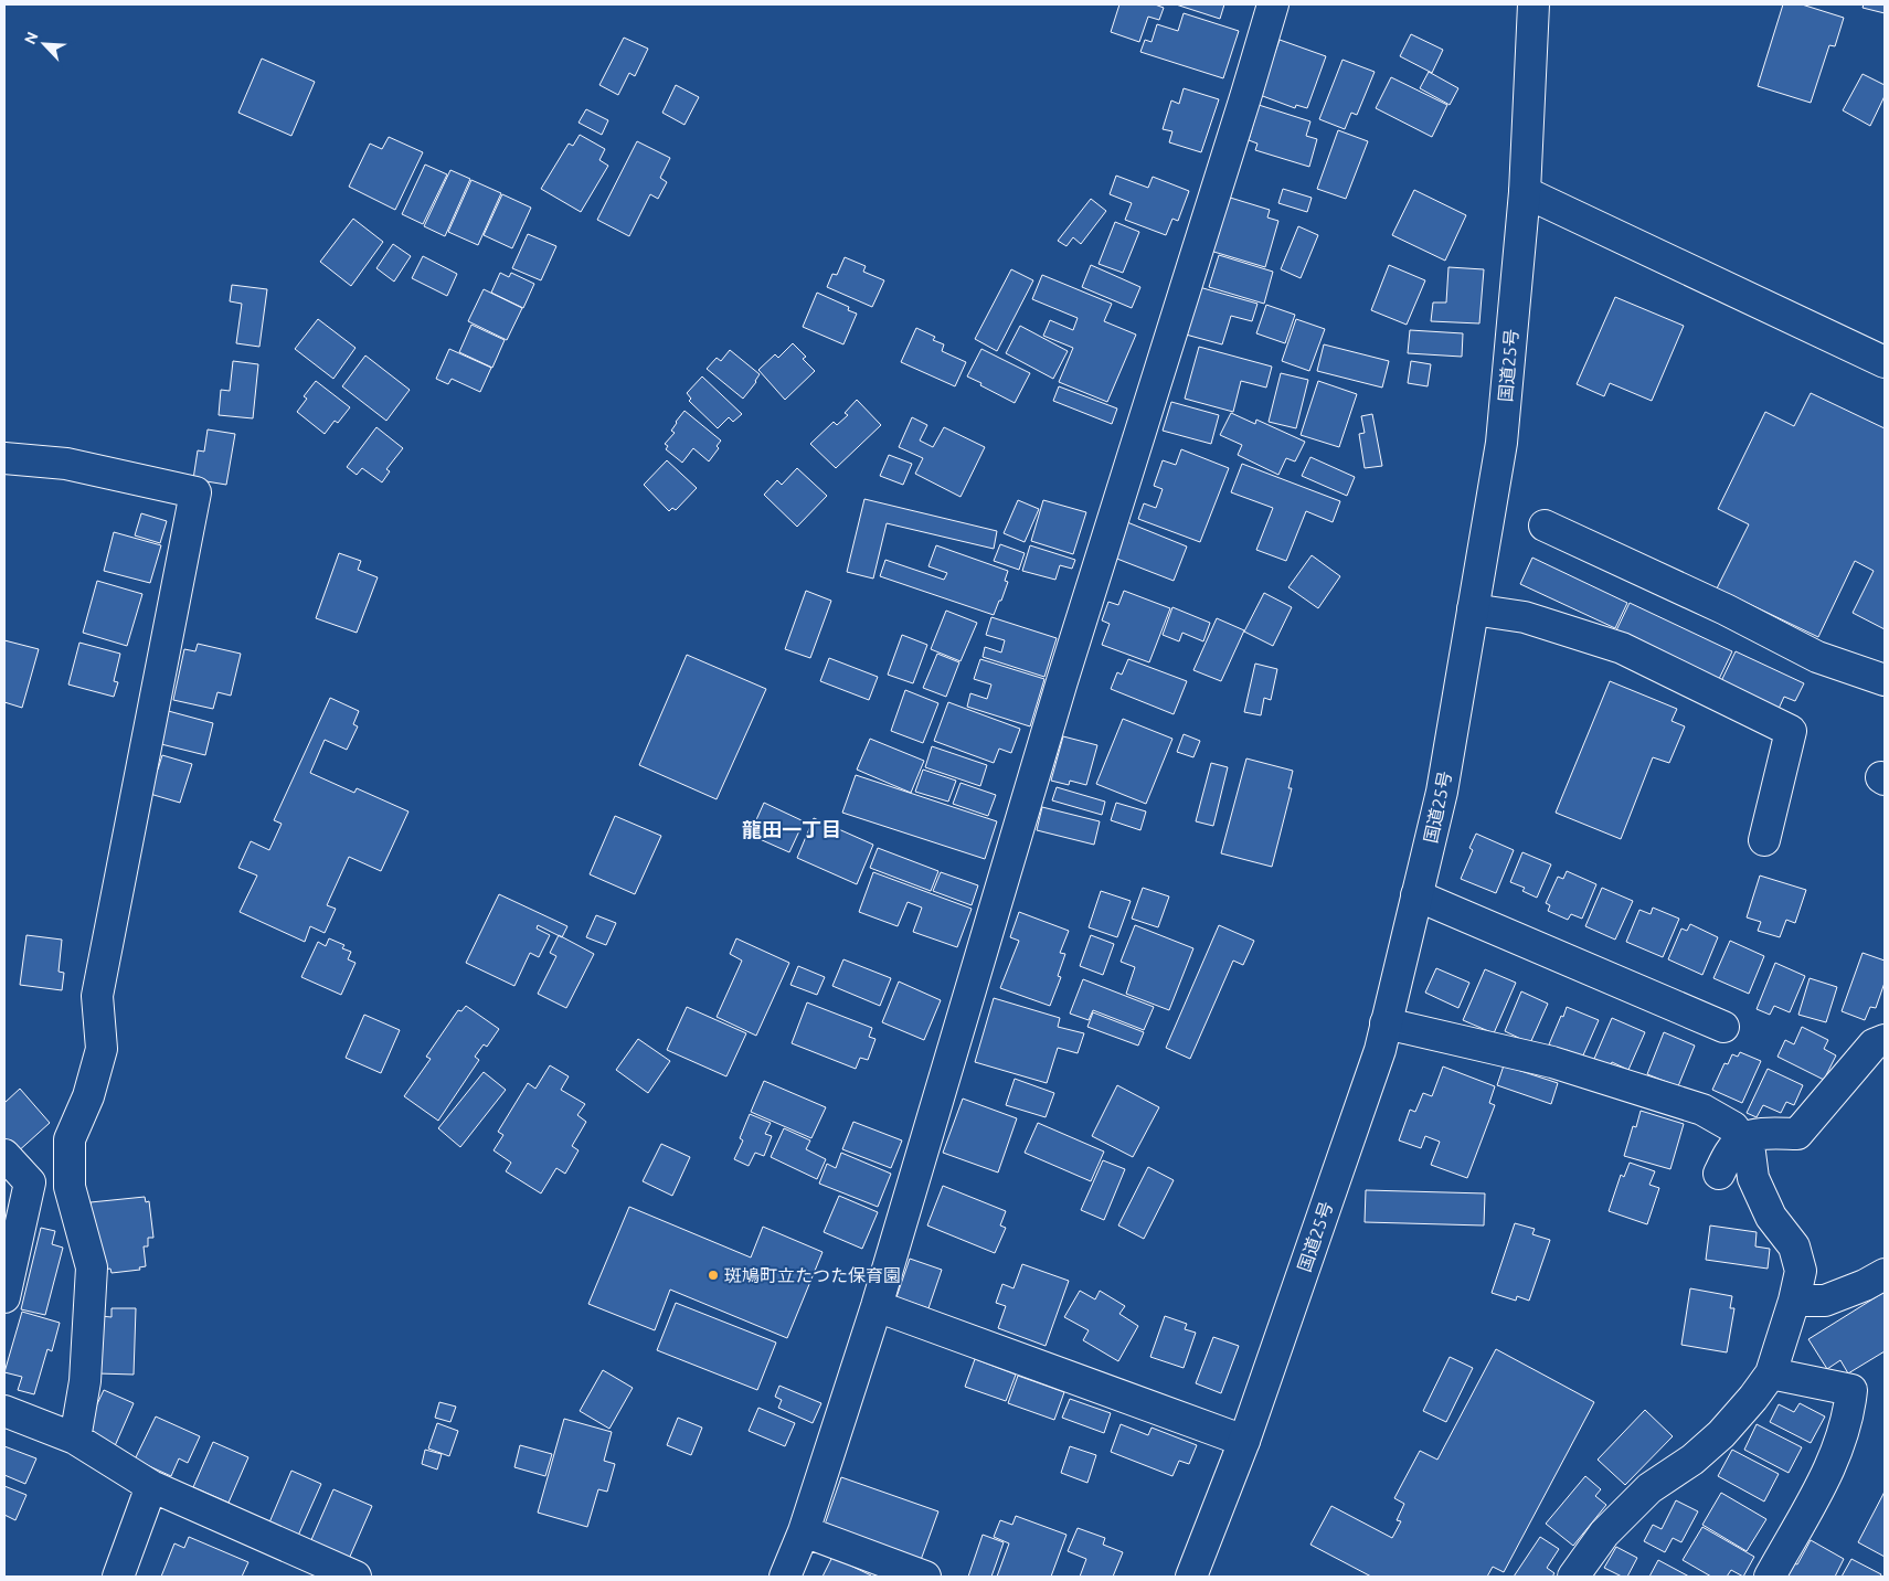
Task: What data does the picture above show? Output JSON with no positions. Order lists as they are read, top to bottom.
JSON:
{
  "streets": {
    "main road": ["国道25号"]
  },
  "districts": ["龍田一丁目"],
  "places": ["斑鳩町立たつた保育園"],
  "north": "top left"
}
